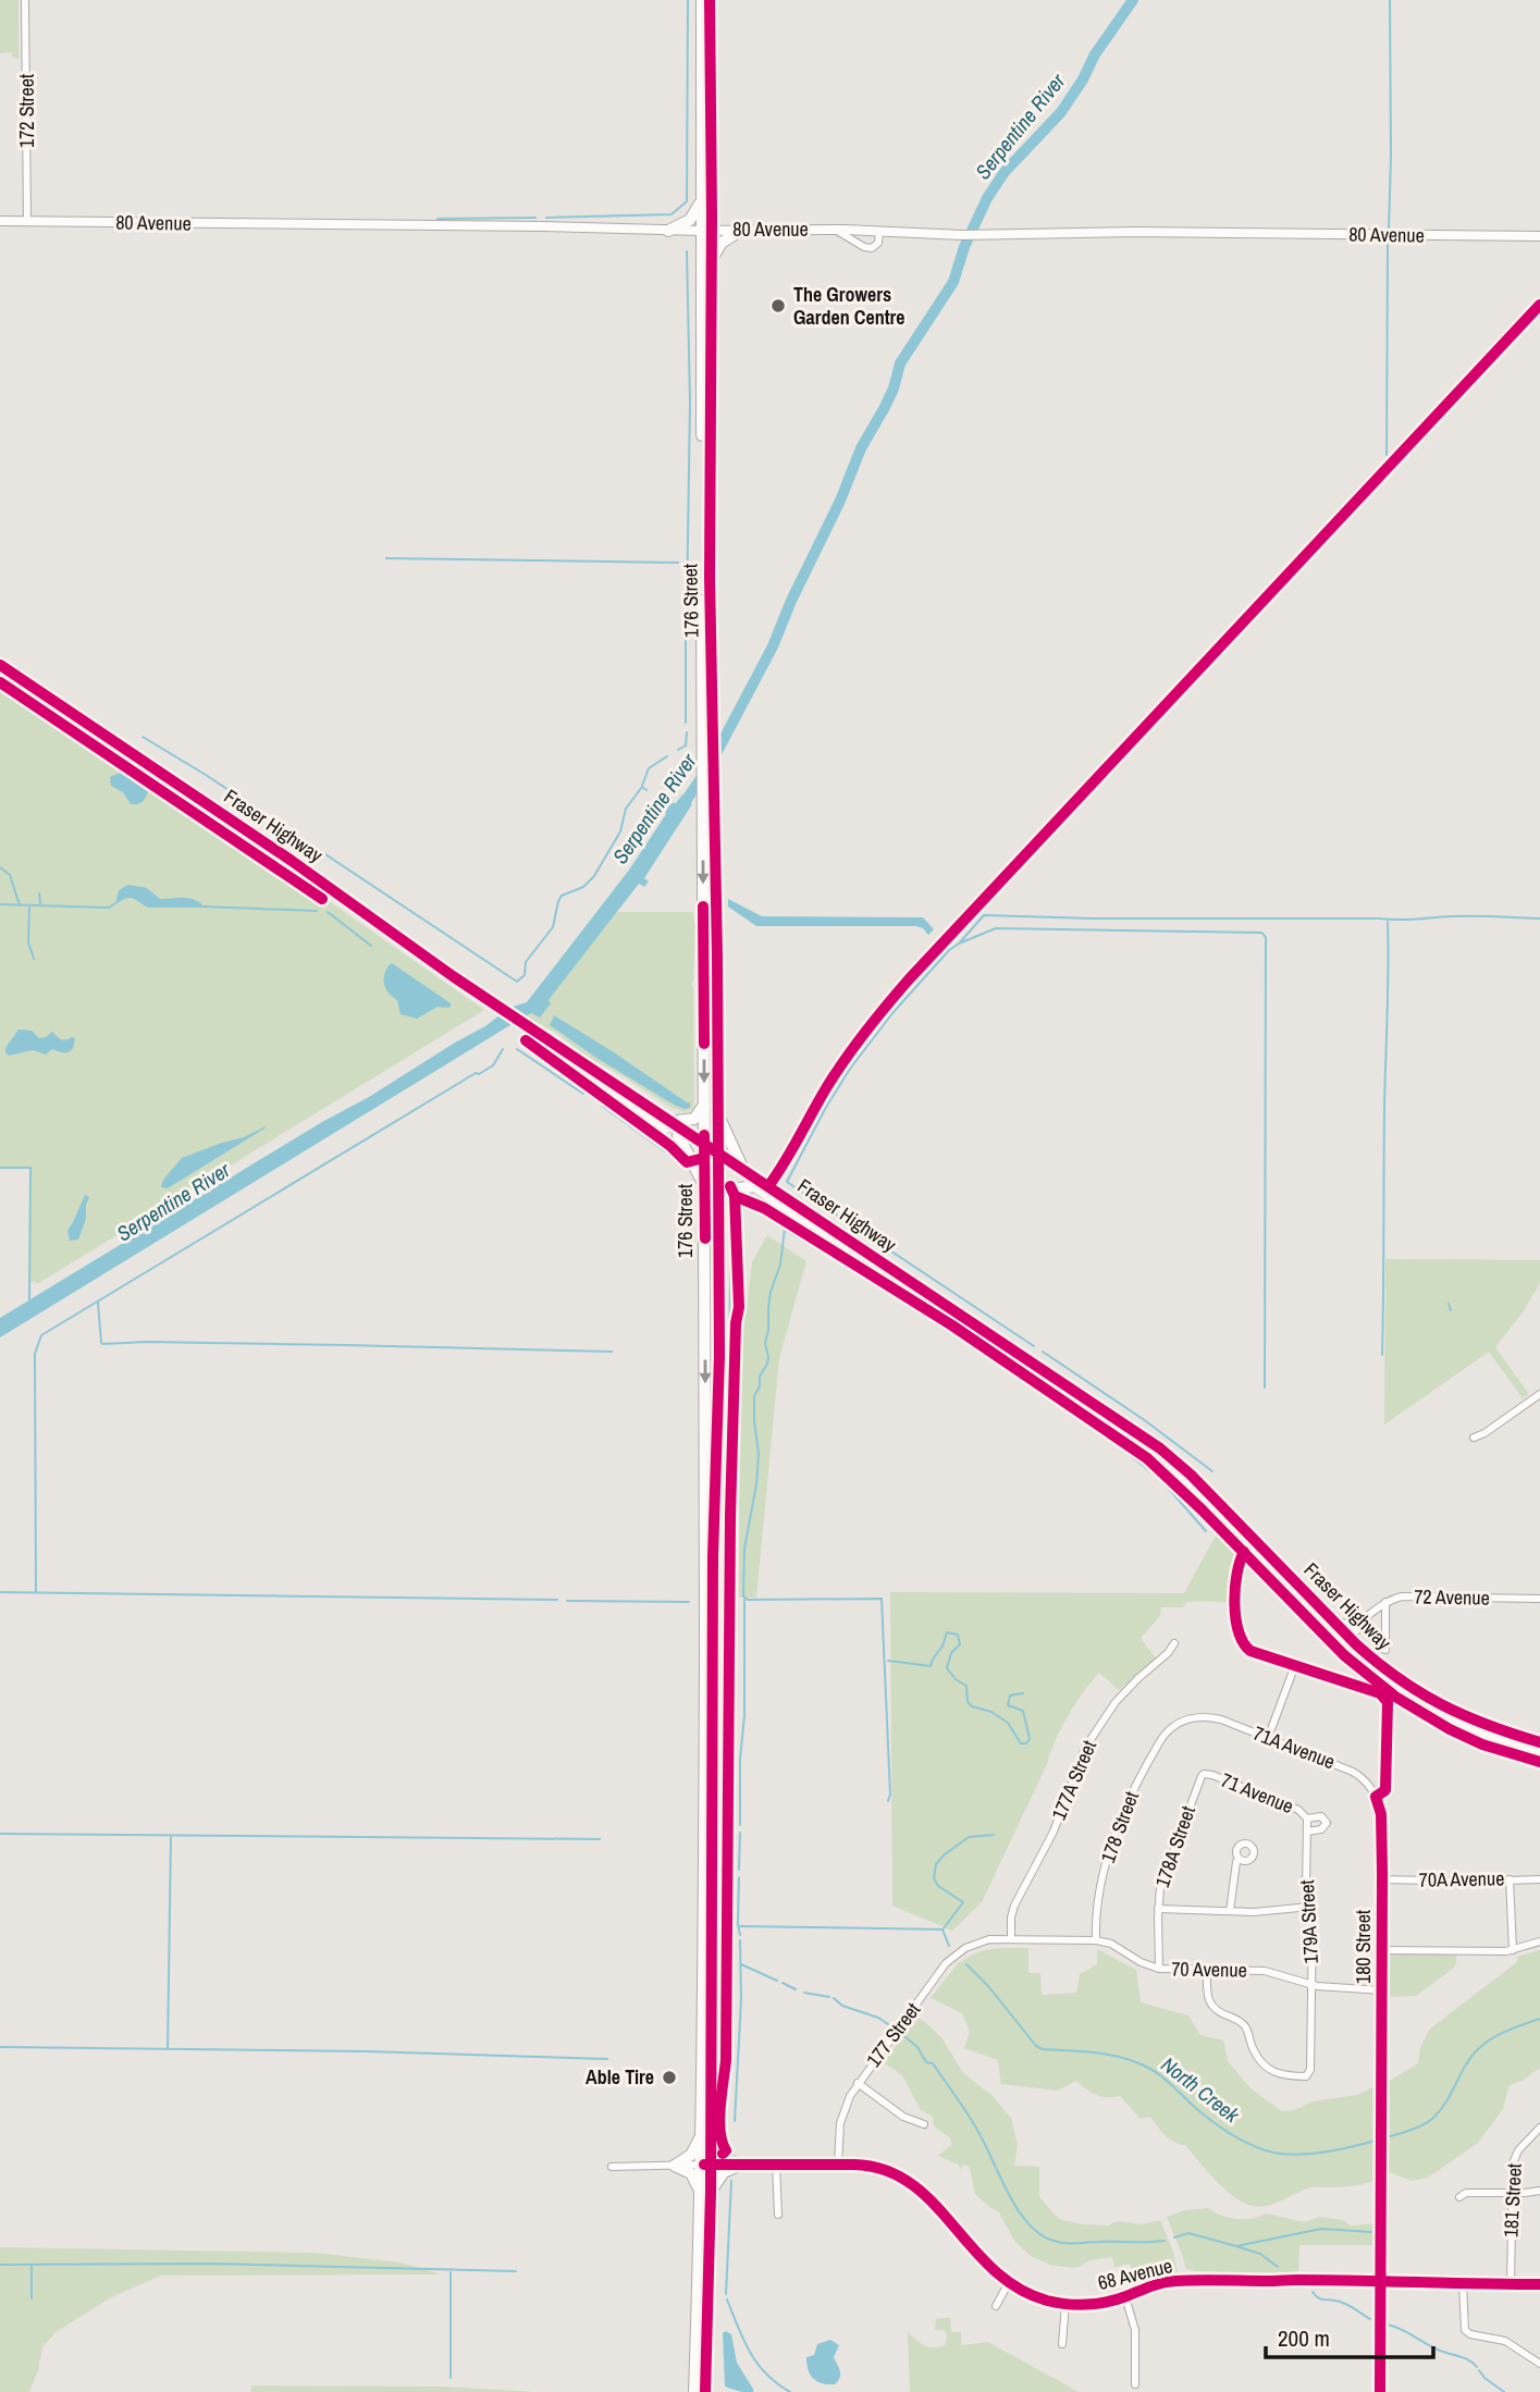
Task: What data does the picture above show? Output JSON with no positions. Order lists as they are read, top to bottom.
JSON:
{
  "streets": {
    "highway": ["176 Street"],
    "main road": ["80 Avenue", "Fraser Highway", "68 Avenue"],
    "street": [
      "172 Street",
      "72 Avenue",
      "71A Avenue",
      "177A Street",
      "71 Avenue",
      "178 Street",
      "178A Street",
      "70A Avenue",
      "179A Street",
      "180 Street",
      "70 Avenue",
      "177 Street",
      "181 Street"
    ]
  },
  "crossings": [
    ["172 Street", "80 Avenue"],
    ["80 Avenue", "176 Street"],
    ["176 Street", "Fraser Highway"],
    ["176 Street", "68 Avenue"],
    ["Fraser Highway", "72 Avenue"],
    ["71A Avenue", "178 Street"],
    ["71A Avenue", "180 Street"],
    ["177A Street", "70 Avenue"],
    ["71 Avenue", "178A Street"],
    ["71 Avenue", "179A Street"],
    ["178 Street", "70 Avenue"],
    ["178A Street", "70 Avenue"],
    ["70A Avenue", "180 Street"],
    ["179A Street", "70 Avenue"],
    ["180 Street", "70 Avenue"],
    ["70 Avenue", "177 Street"],
    ["177 Street", "68 Avenue"],
    ["181 Street", "68 Avenue"]
  ],
  "water": ["Serpentine River", "North Creek"],
  "places": ["The Growers Garden Centre", "Able Tire"],
  "scale_bar": "200 m"
}
